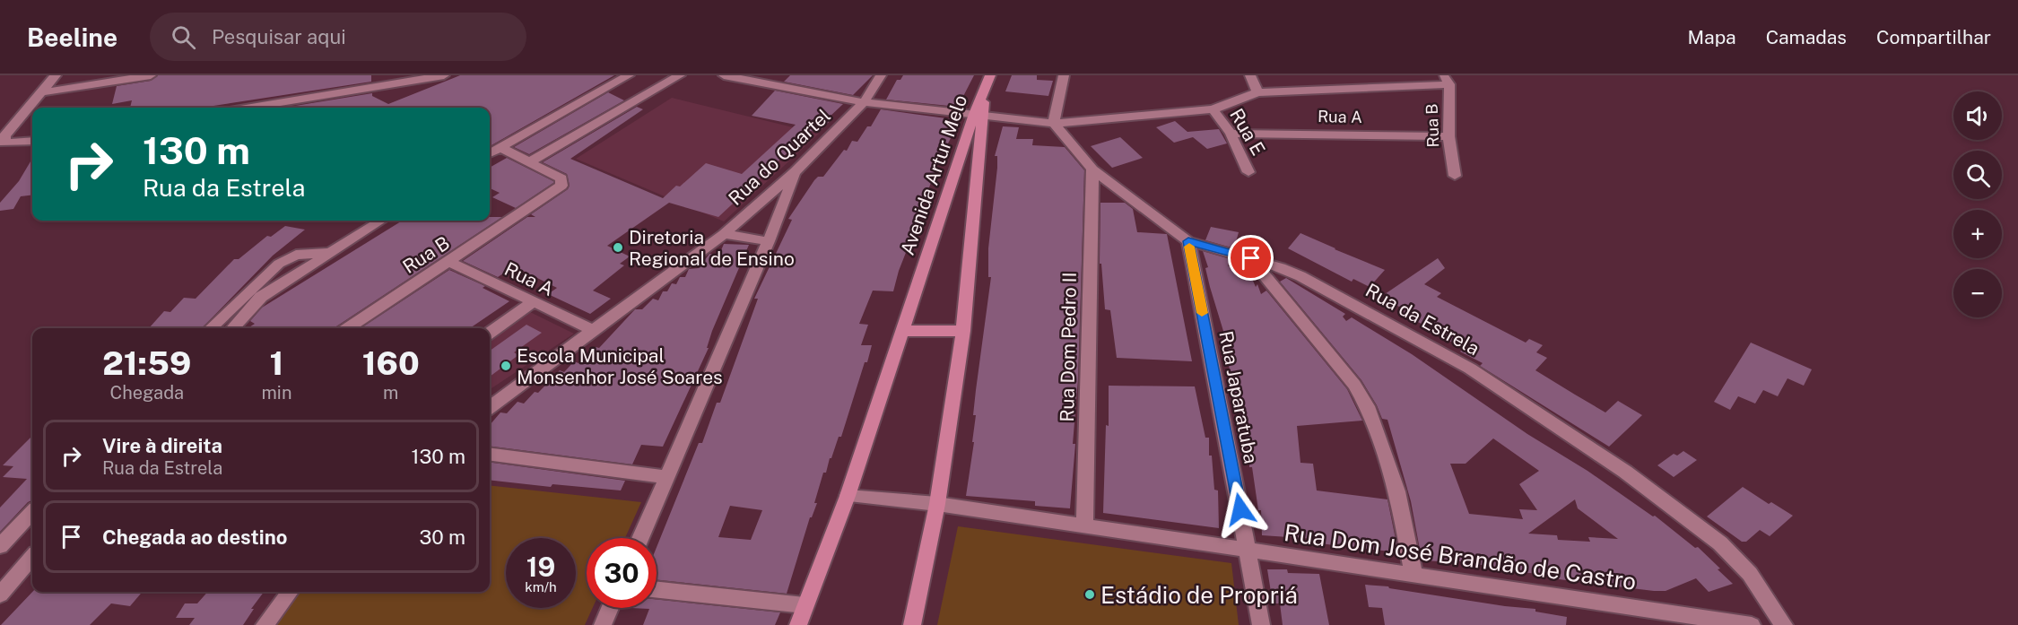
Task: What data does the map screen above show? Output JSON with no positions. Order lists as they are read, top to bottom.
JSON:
{
  "streets": {
    "main road": ["Avenida Artur Melo"],
    "street": [
      "Rua A",
      "Rua B",
      "Rua E",
      "Rua do Quartel",
      "Rua da Estrela",
      "Rua Dom Pedro II",
      "Rua Japaratuba",
      "Rua Dom José Brandão de Castro"
    ]
  },
  "crossings": [
    ["Rua A", "Rua B"],
    ["Rua A", "Rua E"],
    ["Rua A", "Rua do Quartel"],
    ["Avenida Artur Melo", "Rua Dom José Brandão de Castro"],
    ["Rua da Estrela", "Rua Dom Pedro II"],
    ["Rua da Estrela", "Rua Japaratuba"],
    ["Rua Dom Pedro II", "Rua Dom José Brandão de Castro"],
    ["Rua Japaratuba", "Rua Dom José Brandão de Castro"]
  ],
  "places": ["Diretoria Regional de Ensino", "Escola Municipal Monsenhor José Soares", "Estádio de Propriá"],
  "page": {
    "header": "Beeline",
    "search": "Pesquisar aqui",
    "nav": ["Mapa", "Camadas", "Compartilhar"],
    "map_buttons": ["+", "−"],
    "turn": ["130 m", "Rua da Estrela"],
    "eta": [
      "21:59",
      "Chegada",
      "1",
      "min",
      "160",
      "m"
    ],
    "list": [
      {
        "name": "Vire à direita",
        "note": "Rua da Estrela",
        "value": "130 m"
      },
      {
        "name": "Chegada ao destino",
        "value": "30 m"
      }
    ],
    "speed": "19 km/h",
    "limit": "30"
  }
}
